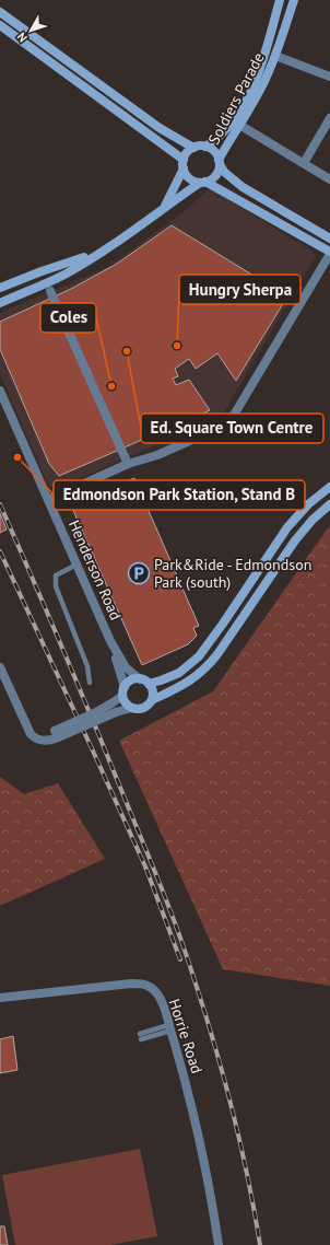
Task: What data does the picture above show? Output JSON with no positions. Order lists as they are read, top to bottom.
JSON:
{
  "streets": {
    "street": ["Soldiers Parade", "Henderson Road", "Horrie Road"]
  },
  "places": {
    "other": [
      "Hungry Sherpa",
      "Ed. Square Town Centre",
      "Coles",
      "Edmondson Park Station, Stand B"
    ],
    "parking": ["Park&Ride - Edmondson Park (south)"]
  },
  "north": "bottom left"
}
